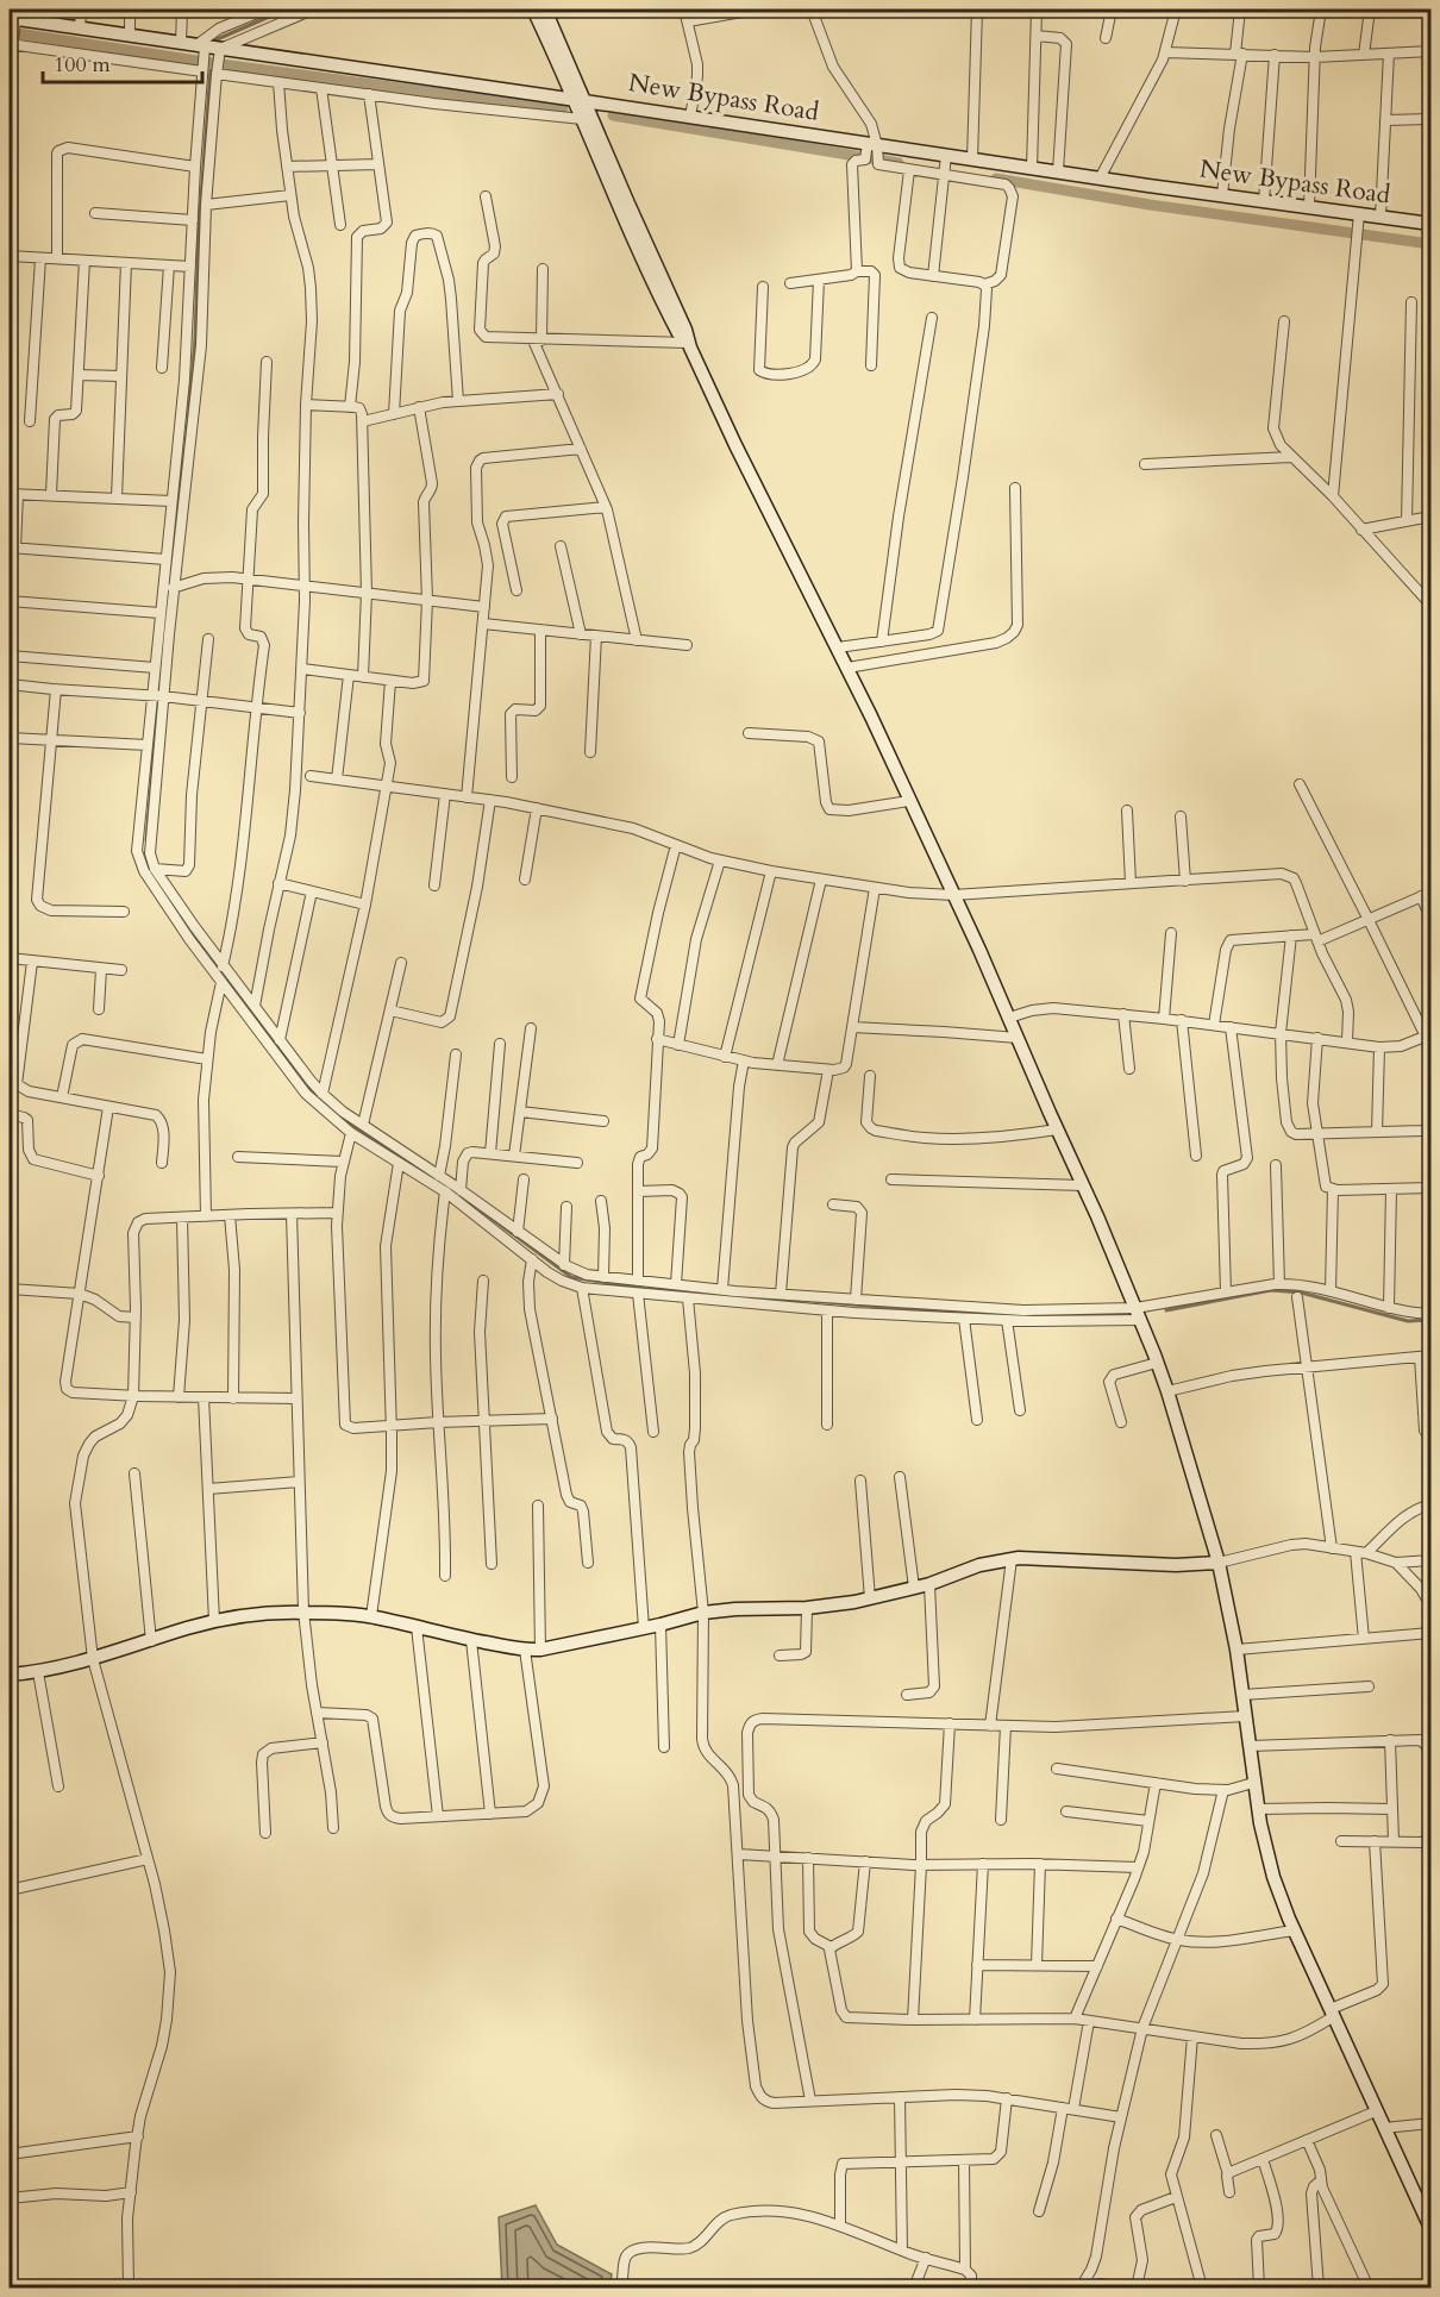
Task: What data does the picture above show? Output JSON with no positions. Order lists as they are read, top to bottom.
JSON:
{
  "streets": {
    "street": ["New Bypass Road"]
  },
  "scale_bar": "100 m"
}
